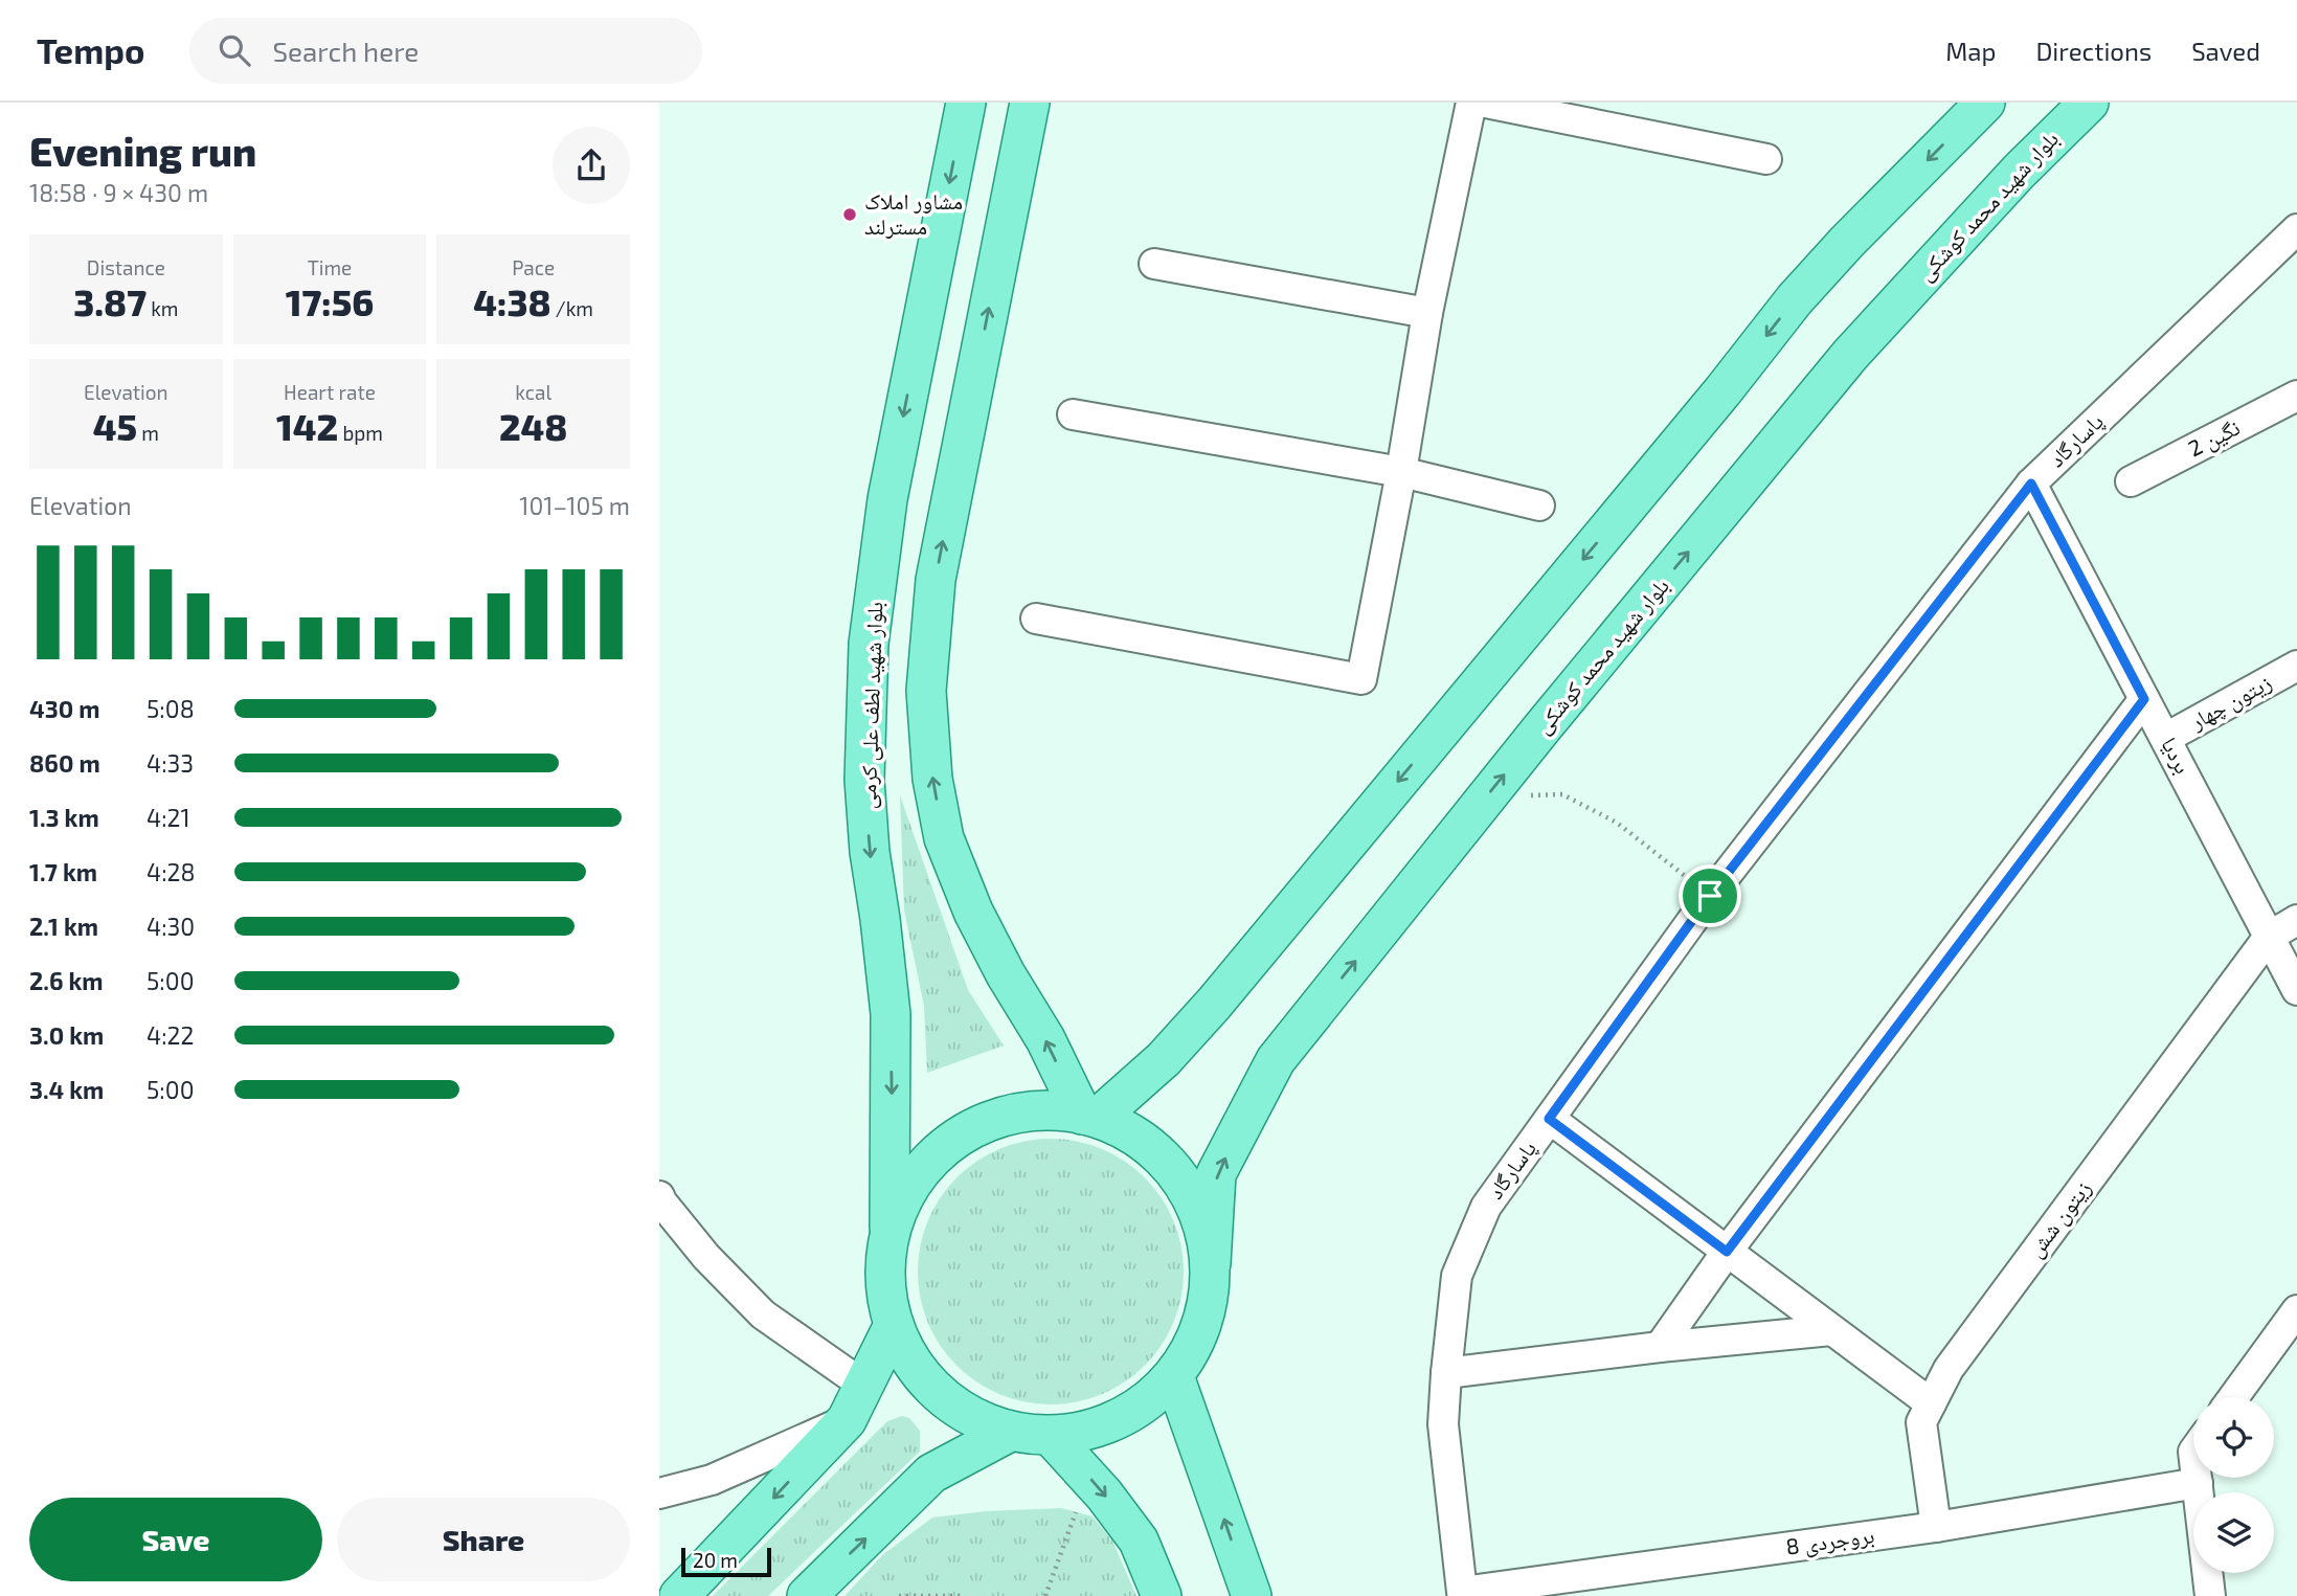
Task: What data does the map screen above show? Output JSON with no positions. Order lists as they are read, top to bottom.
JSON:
{
  "streets": {
    "main road": ["بلوار شهید محمد کوشکی", "بلوار شهید لطف علی کرمی"],
    "street": [
      "نگین 2",
      "پاسارگاد",
      "زیتون چهار",
      "بردیا",
      "زیتون شش",
      "بروجردی 8"
    ]
  },
  "crossings": [
    ["پاسارگاد", "بردیا"],
    ["پاسارگاد", "بروجردی 8"],
    ["زیتون چهار", "بردیا"],
    ["بردیا", "زیتون شش"],
    ["زیتون شش", "بروجردی 8"]
  ],
  "places": ["مشاور املاک مسترلند"],
  "scale_bar": "20 m",
  "page": {
    "header": "Tempo",
    "search": "Search here",
    "nav": ["Map", "Directions", "Saved"],
    "heading": ["Evening run", "18:58 · 9 × 430 m"],
    "stats": [
      ["Distance", "3.87 km"],
      ["Time", "17:56"],
      ["Pace", "4:38 /km"],
      ["Elevation", "45 m"],
      ["Heart rate", "142 bpm"],
      ["kcal", "248"]
    ],
    "chart": ["Elevation", "101–105 m"],
    "list": [
      {
        "name": "430 m",
        "note": "5:08"
      },
      {
        "name": "860 m",
        "note": "4:33"
      },
      {
        "name": "1.3 km",
        "note": "4:21"
      },
      {
        "name": "1.7 km",
        "note": "4:28"
      },
      {
        "name": "2.1 km",
        "note": "4:30"
      },
      {
        "name": "2.6 km",
        "note": "5:00"
      },
      {
        "name": "3.0 km",
        "note": "4:22"
      },
      {
        "name": "3.4 km",
        "note": "5:00"
      }
    ],
    "buttons": ["Save", "Share"],
    "scale": "20 m"
  }
}
